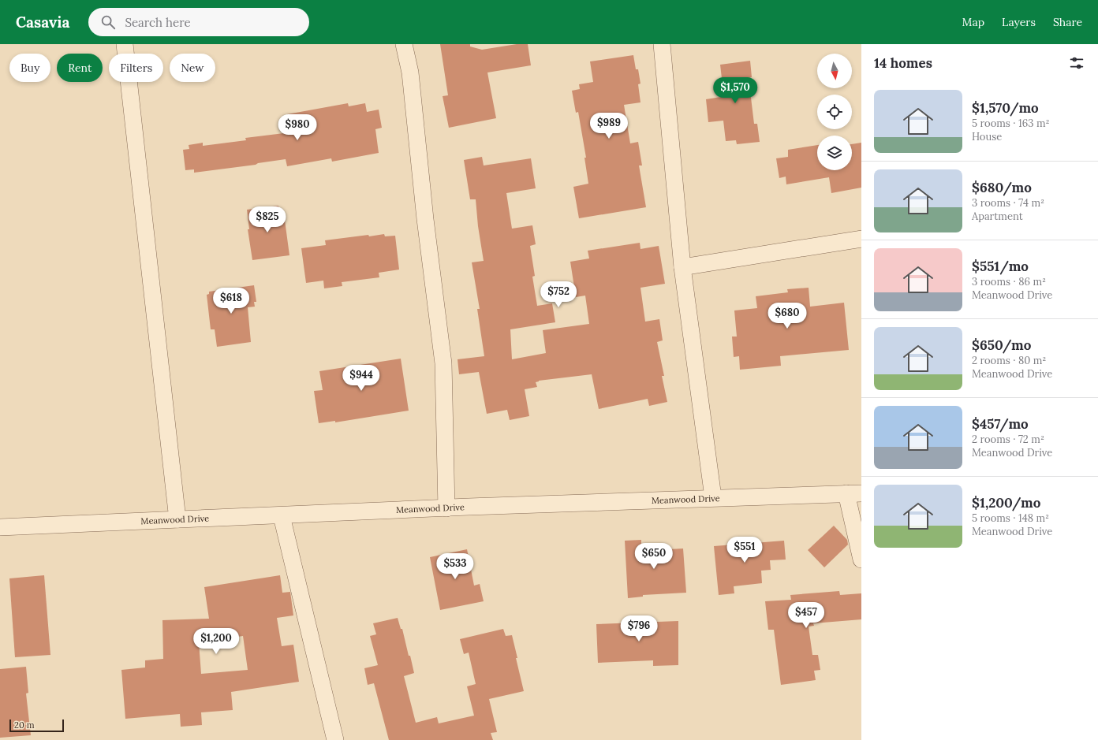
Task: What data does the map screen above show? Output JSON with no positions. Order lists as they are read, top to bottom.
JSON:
{
  "streets": {
    "street": ["Meanwood Drive"]
  },
  "scale_bar": "20 m",
  "north": "bottom",
  "page": {
    "header": "Casavia",
    "search": "Search here",
    "nav": ["Map", "Layers", "Share"],
    "heading": "14 homes",
    "chip": [
      "Buy",
      "Rent",
      "Filters",
      "New"
    ],
    "price": [
      "$1,570",
      "$989",
      "$980",
      "$825",
      "$752",
      "$618",
      "$680",
      "$944",
      "$551",
      "$650",
      "$533",
      "$457",
      "$796",
      "$1,200"
    ],
    "list": [
      {
        "name": "$1,570/mo",
        "note": "5 rooms · 163 m² · House"
      },
      {
        "name": "$680/mo",
        "note": "3 rooms · 74 m² · Apartment"
      },
      {
        "name": "$551/mo",
        "note": "3 rooms · 86 m² · Meanwood Drive"
      },
      {
        "name": "$650/mo",
        "note": "2 rooms · 80 m² · Meanwood Drive"
      },
      {
        "name": "$457/mo",
        "note": "2 rooms · 72 m² · Meanwood Drive"
      },
      {
        "name": "$1,200/mo",
        "note": "5 rooms · 148 m² · Meanwood Drive"
      }
    ],
    "scale": "20 m"
  }
}
